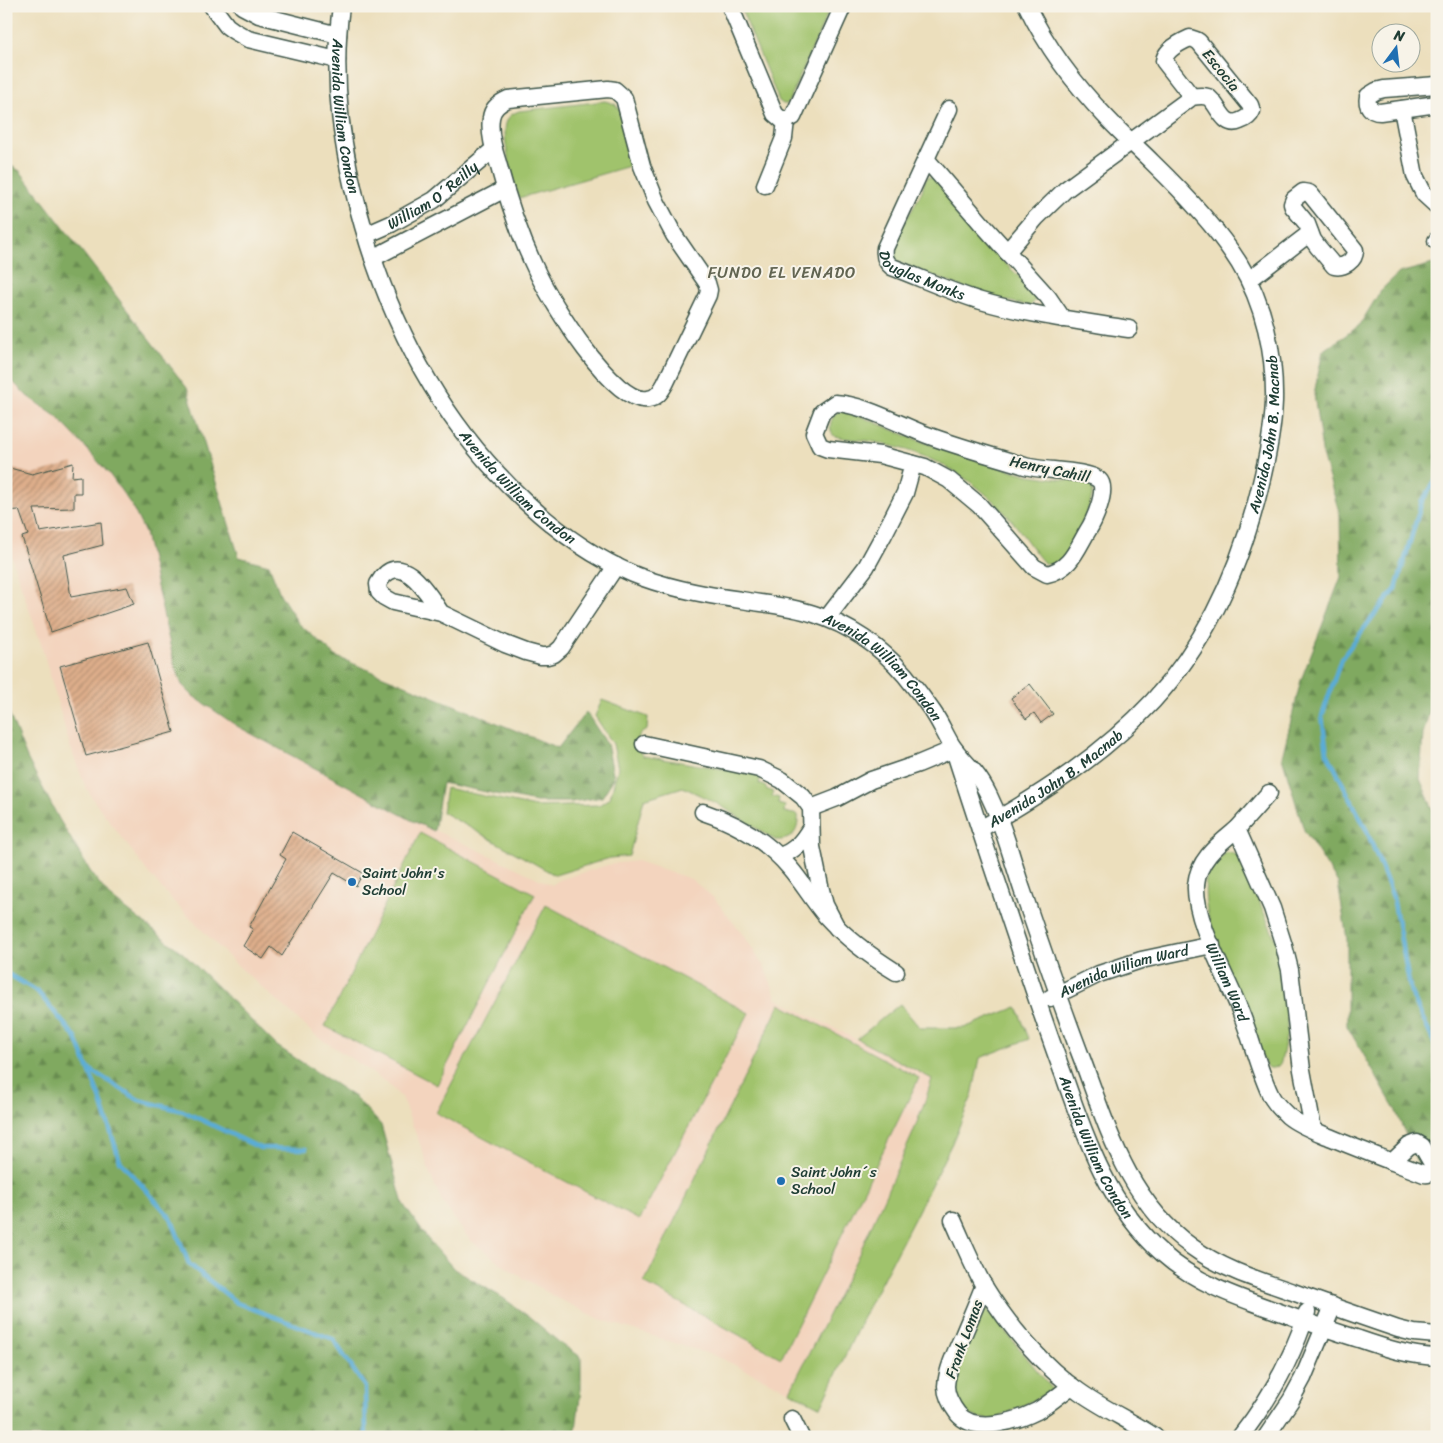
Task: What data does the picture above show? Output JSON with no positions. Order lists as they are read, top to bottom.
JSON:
{
  "streets": {
    "street": [
      "Escocia",
      "Avenida William Condon",
      "William O´Reilly",
      "Douglas Monks",
      "Avenida John B. Macnab",
      "Henry Cahill",
      "Avenida Wiliam Ward",
      "William Ward",
      "Frank Lomas"
    ]
  },
  "crossings": [
    ["Avenida William Condon", "William O´Reilly"],
    ["Avenida William Condon", "Avenida John B. Macnab"],
    ["Avenida William Condon", "Avenida Wiliam Ward"],
    ["Avenida Wiliam Ward", "William Ward"]
  ],
  "districts": ["FUNDO EL VENADO"],
  "places": ["Saint John's School", "Saint John´s School"],
  "north": "top"
}
